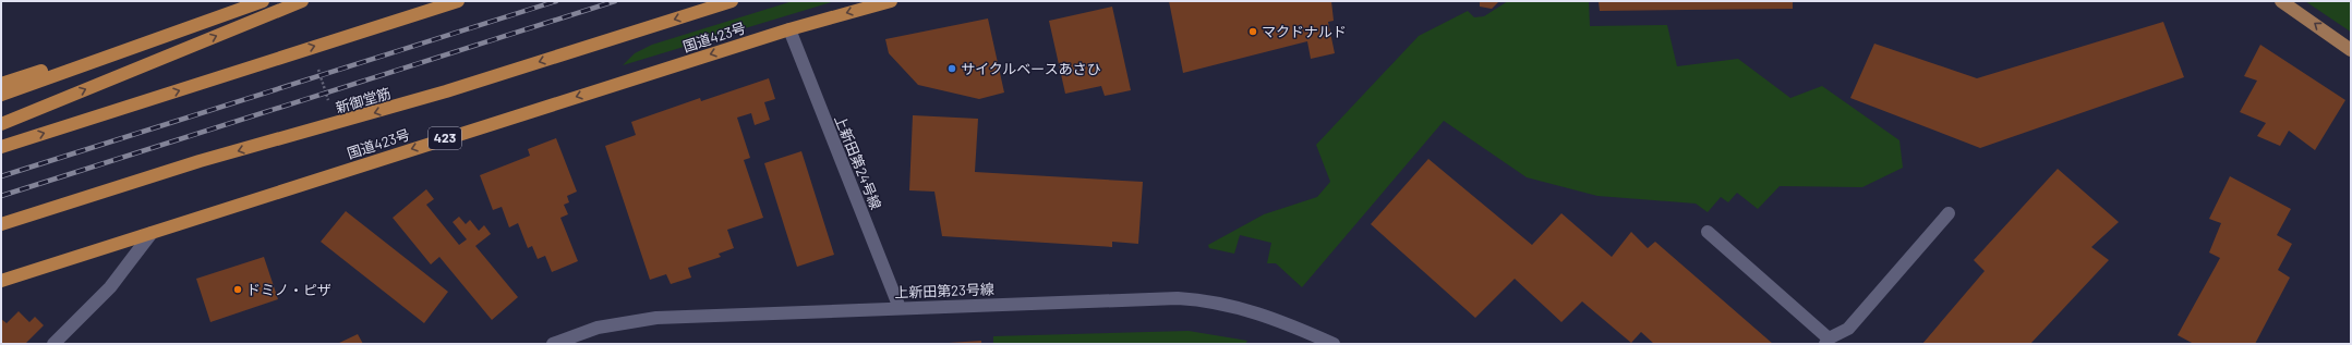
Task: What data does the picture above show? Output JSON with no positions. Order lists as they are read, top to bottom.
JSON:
{
  "streets": {
    "highway": ["国道423号", "新御堂筋", "423"],
    "street": ["上新田第24号線", "上新田第23号線"]
  },
  "crossings": [
    ["国道423号", "上新田第24号線"],
    ["上新田第24号線", "上新田第23号線"]
  ],
  "one_way": ["国道423号"],
  "places": ["マクドナルド", "サイクルベースあさひ", "ドミノ・ピザ"]
}
